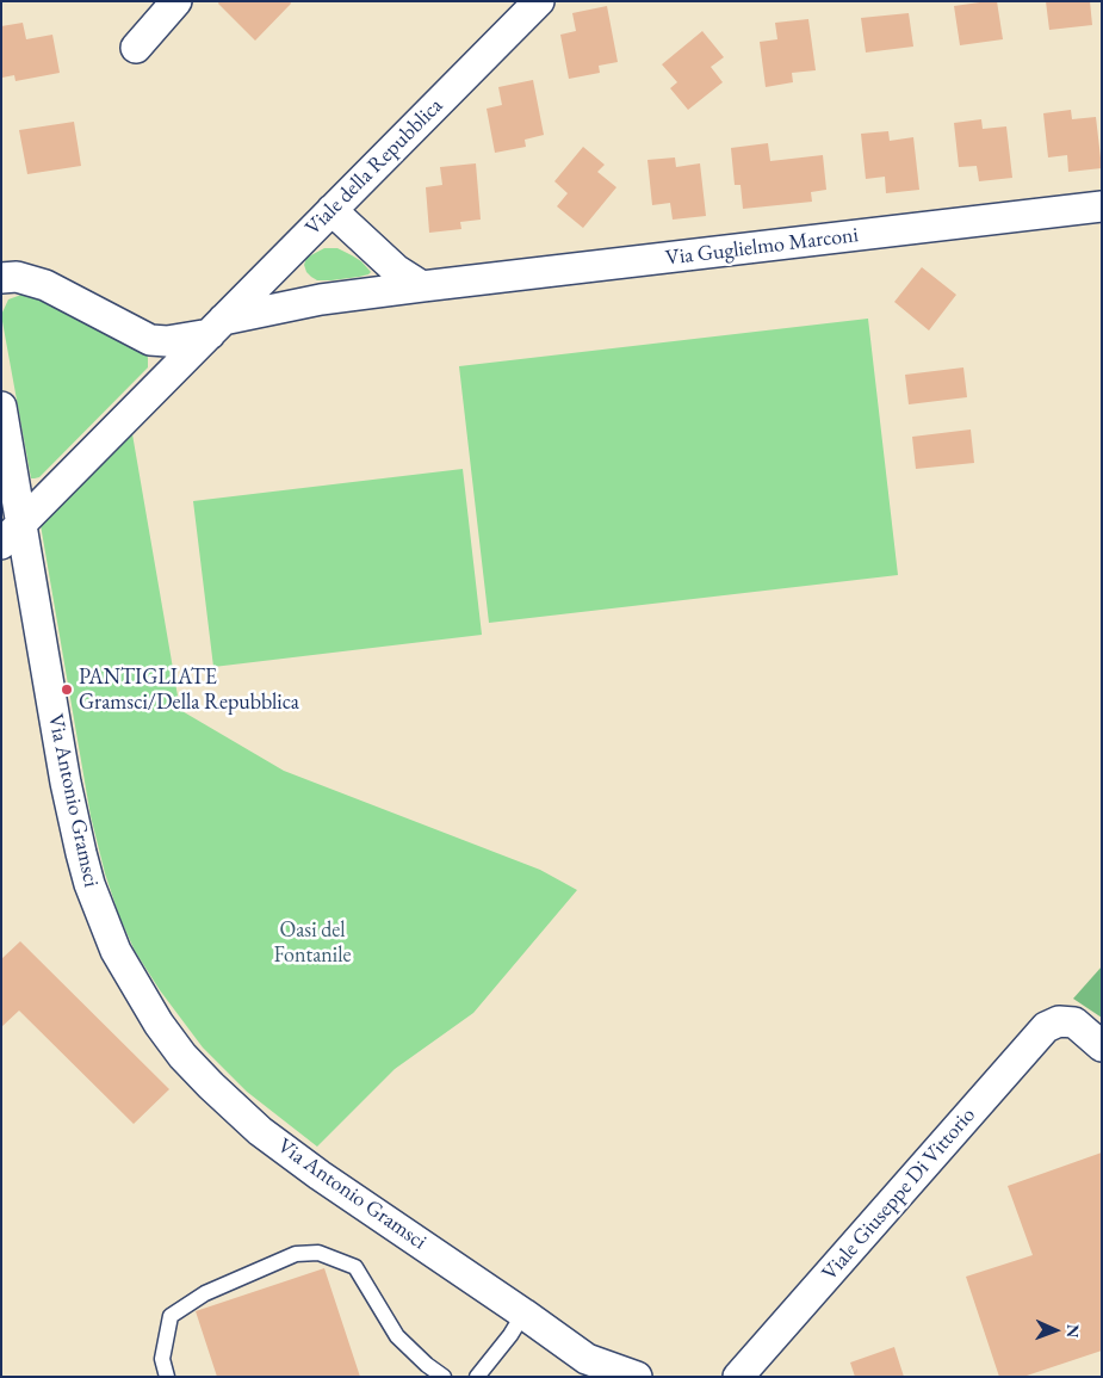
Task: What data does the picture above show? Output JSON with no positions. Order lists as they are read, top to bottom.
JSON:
{
  "streets": {
    "street": [
      "Viale della Repubblica",
      "Via Guglielmo Marconi",
      "Via Antonio Gramsci",
      "Viale Giuseppe Di Vittorio"
    ]
  },
  "crossings": [
    ["Viale della Repubblica", "Via Guglielmo Marconi"],
    ["Viale della Repubblica", "Via Antonio Gramsci"]
  ],
  "parks": ["Oasi del Fontanile"],
  "places": ["PANTIGLIATE Gramsci/Della Repubblica"],
  "north": "right"
}
